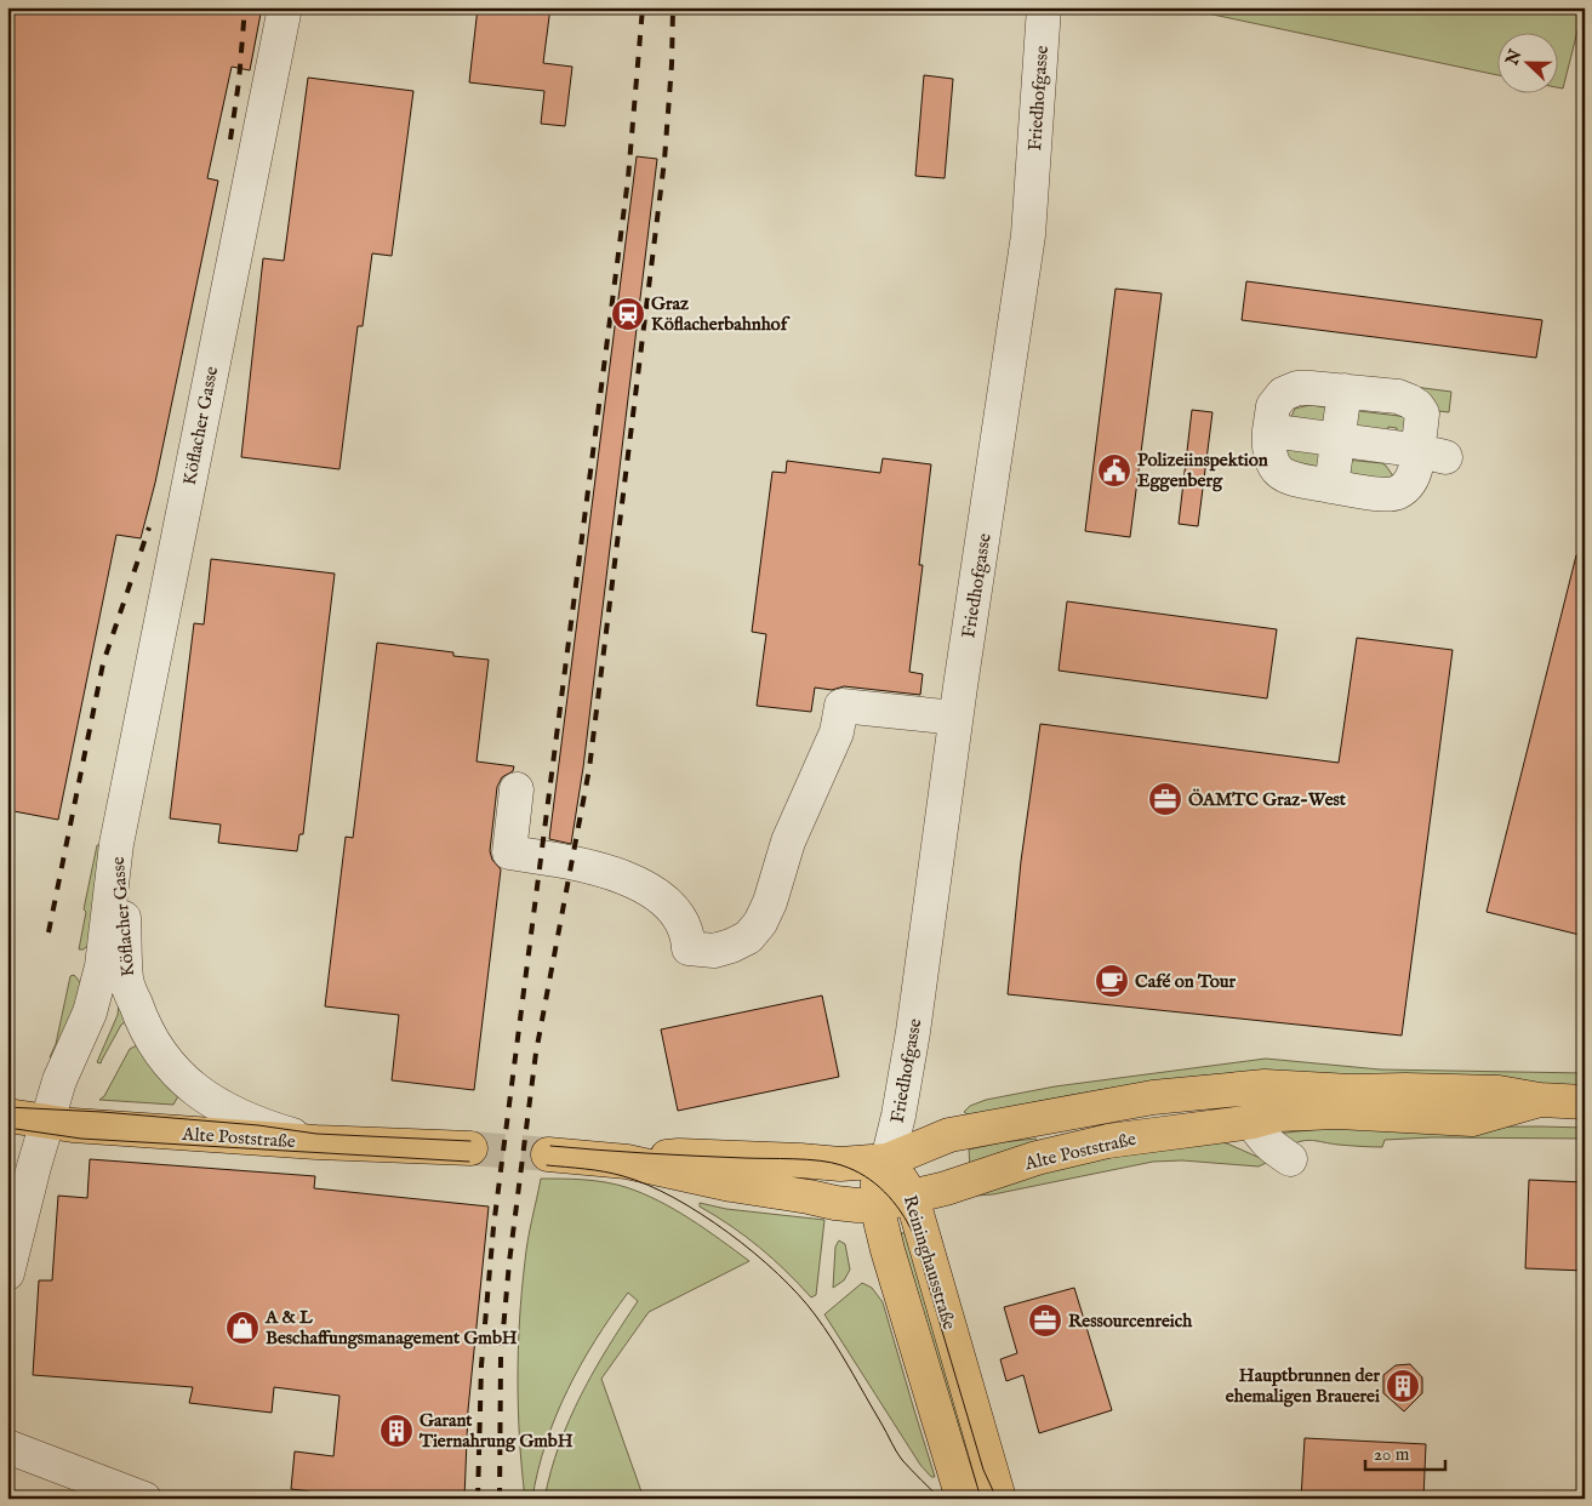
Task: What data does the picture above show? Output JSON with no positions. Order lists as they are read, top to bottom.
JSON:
{
  "streets": {
    "main road": ["Alte Poststraße", "Reininghausstraße"],
    "street": ["Friedhofgasse", "Köflacher Gasse"]
  },
  "crossings": [
    ["Friedhofgasse", "Alte Poststraße"],
    ["Friedhofgasse", "Reininghausstraße"],
    ["Köflacher Gasse", "Alte Poststraße"],
    ["Alte Poststraße", "Reininghausstraße"]
  ],
  "places": {
    "station": ["Graz Köflacherbahnhof"],
    "public building": ["Polizeiinspektion Eggenberg"],
    "office": ["ÖAMTC Graz-West", "Ressourcenreich"],
    "cafe": ["Café on Tour"],
    "shop": ["A & L Beschaffungsmanagement GmbH"],
    "building": ["Hauptbrunnen der ehemaligen Brauerei", "Garant Tiernahrung GmbH"]
  },
  "scale_bar": "20 m",
  "north": "left"
}
